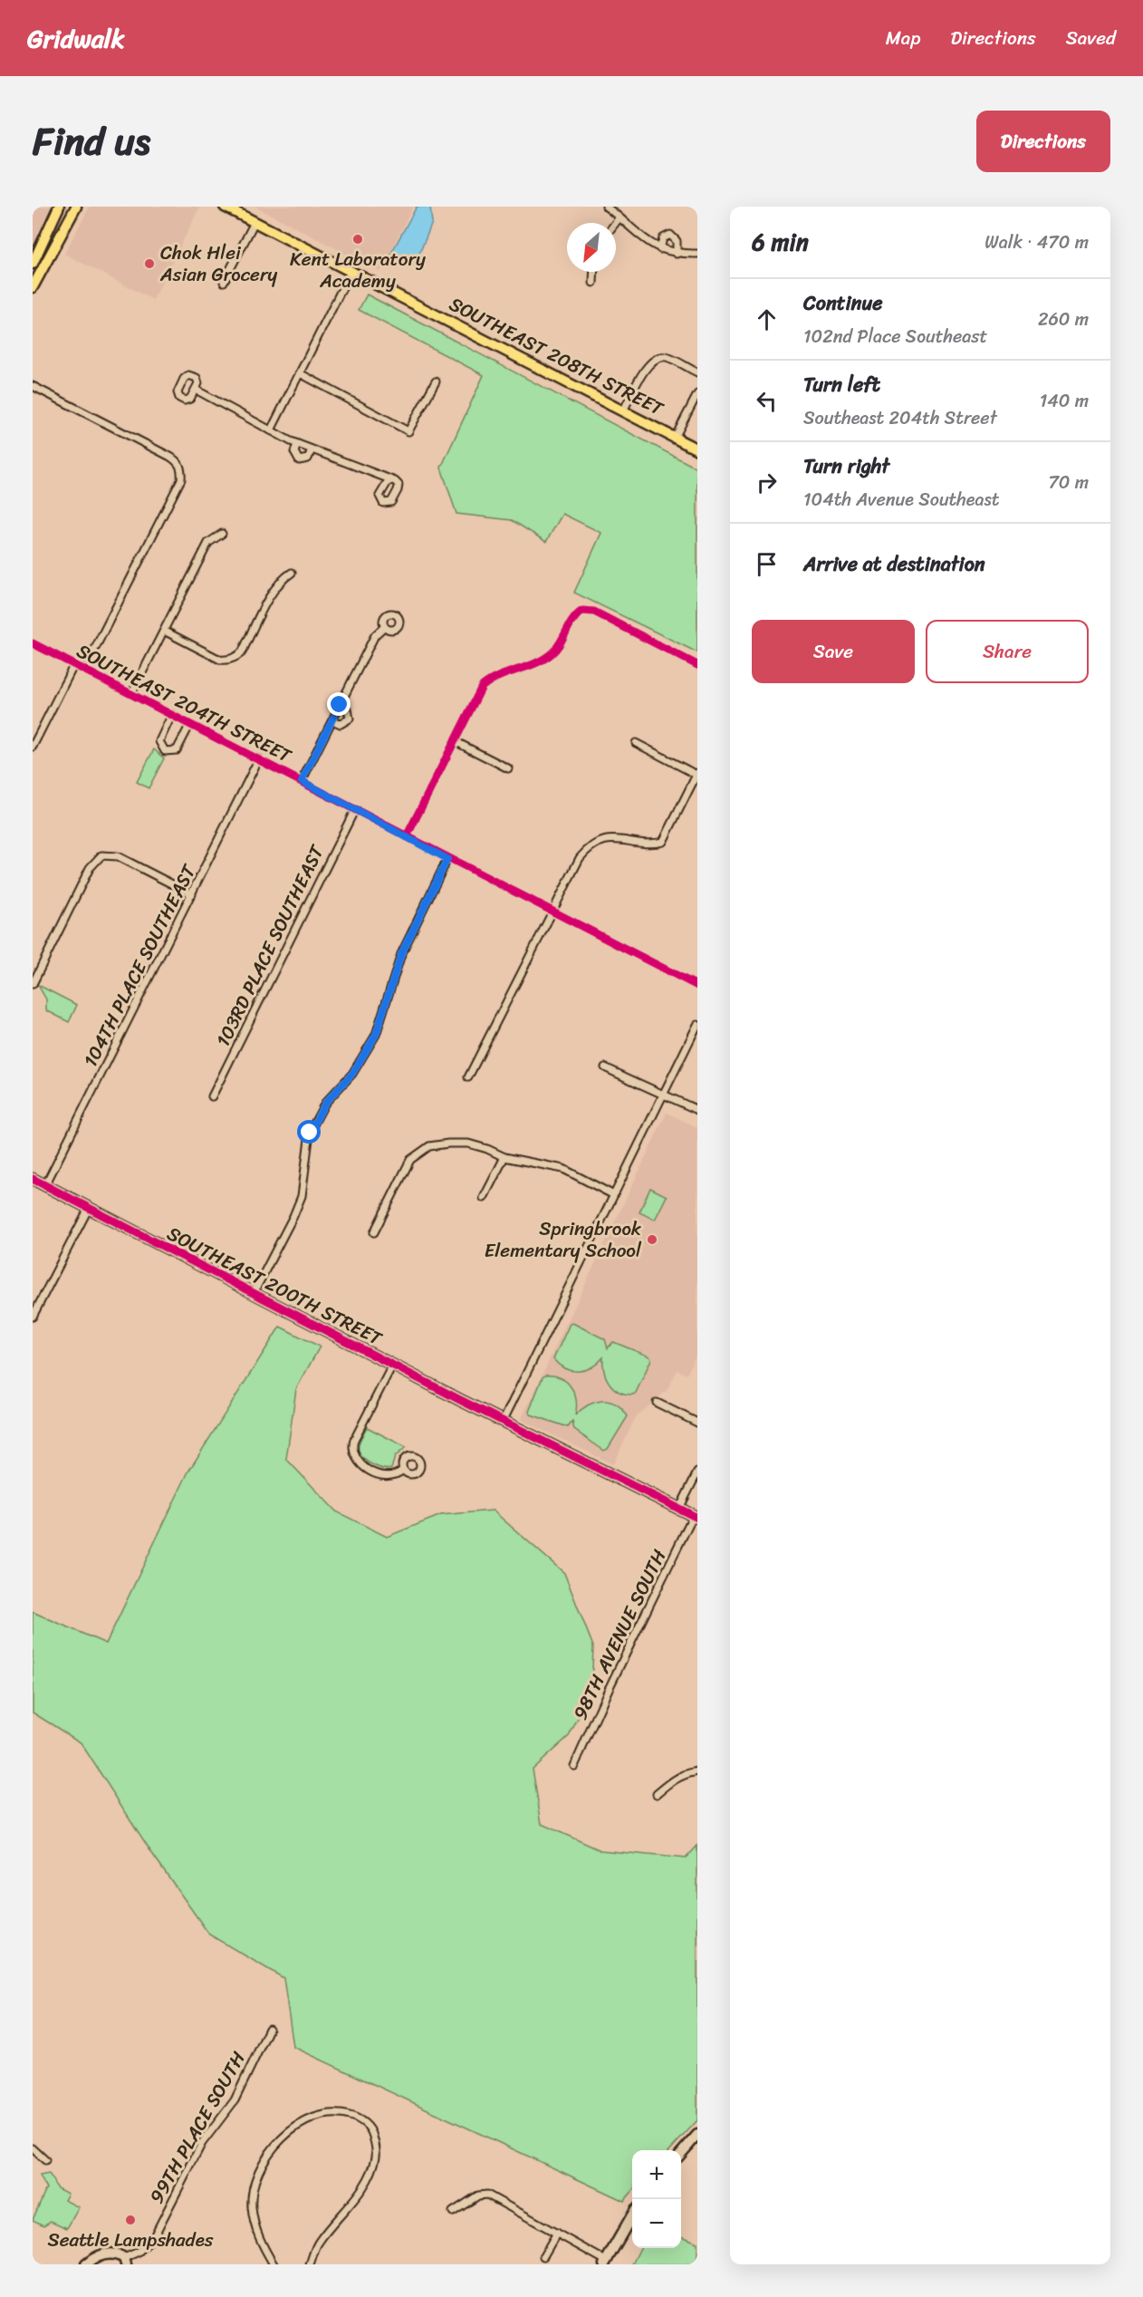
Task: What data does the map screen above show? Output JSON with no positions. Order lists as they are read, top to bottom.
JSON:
{
  "streets": {
    "main road": ["SOUTHEAST 208TH STREET"],
    "street": [
      "SOUTHEAST 204TH STREET",
      "103RD PLACE SOUTHEAST",
      "104TH PLACE SOUTHEAST",
      "SOUTHEAST 200TH STREET",
      "98TH AVENUE SOUTH",
      "99TH PLACE SOUTH"
    ]
  },
  "crossings": [
    ["SOUTHEAST 204TH STREET", "103RD PLACE SOUTHEAST"],
    ["SOUTHEAST 204TH STREET", "104TH PLACE SOUTHEAST"],
    ["104TH PLACE SOUTHEAST", "SOUTHEAST 200TH STREET"],
    ["SOUTHEAST 200TH STREET", "98TH AVENUE SOUTH"]
  ],
  "places": [
    "Kent Laboratory Academy",
    "Chok Hlei Asian Grocery",
    "Springbrook Elementary School",
    "Seattle Lampshades"
  ],
  "north": "bottom left",
  "page": {
    "header": "Gridwalk",
    "nav": ["Map", "Directions", "Saved"],
    "title": "Find us",
    "buttons": [
      "Directions",
      ["Save", "Share"]
    ],
    "heading": ["6 min", "Walk · 470 m"],
    "list": [
      ["Continue", "102nd Place Southeast", "260 m"],
      ["Turn left", "Southeast 204th Street", "140 m"],
      ["Turn right", "104th Avenue Southeast", "70 m"],
      "Arrive at destination"
    ],
    "map_buttons": ["+", "−"]
  }
}
